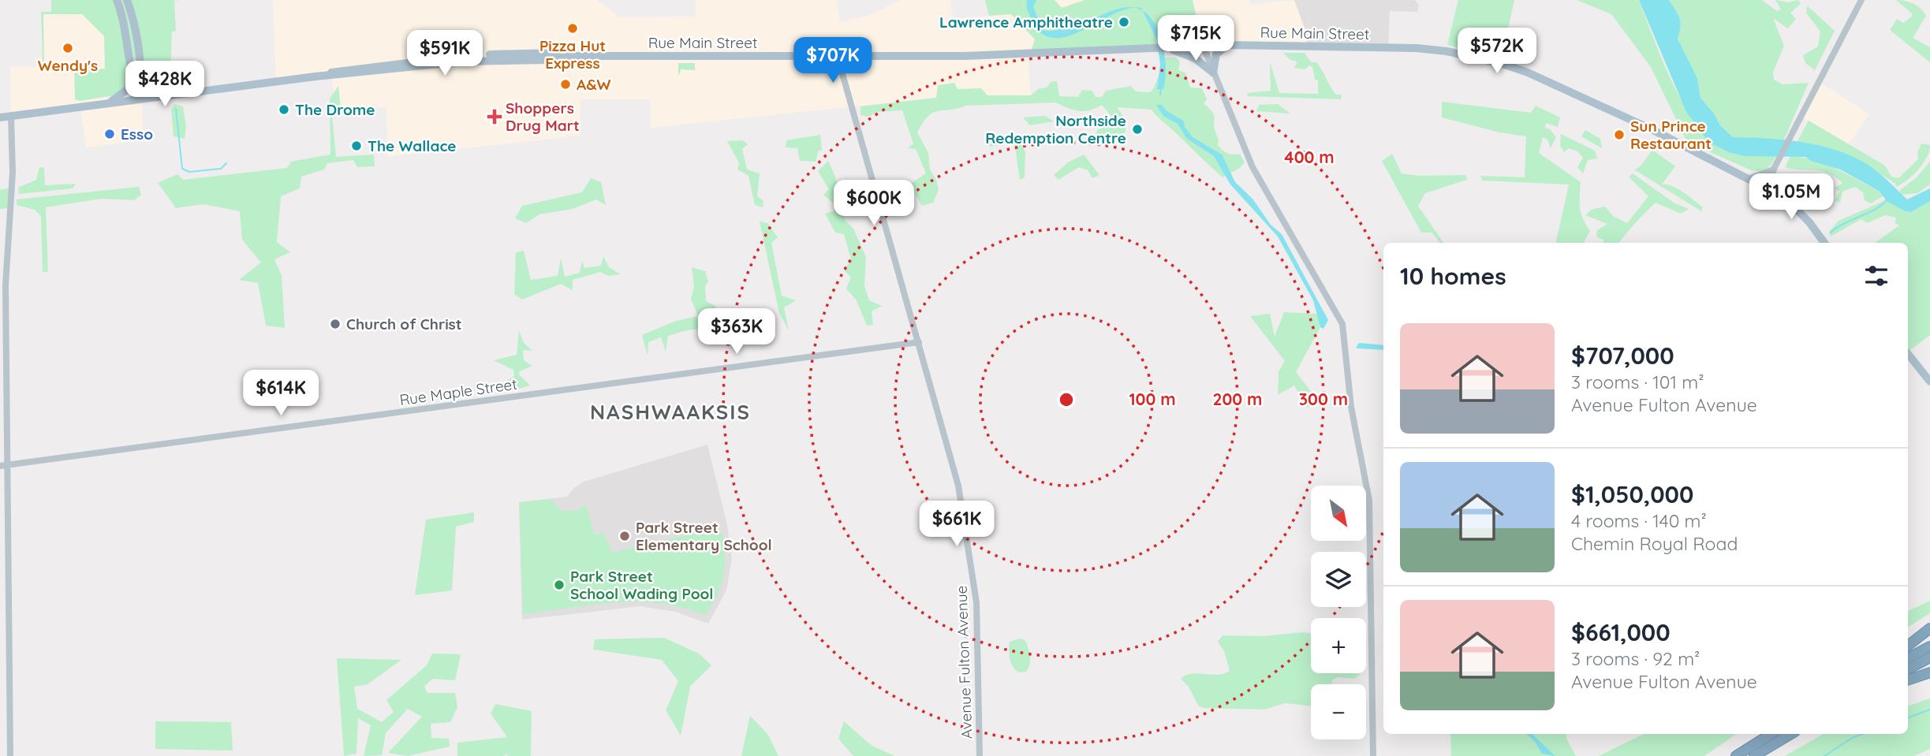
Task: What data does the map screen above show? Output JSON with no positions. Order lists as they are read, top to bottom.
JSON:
{
  "streets": {
    "main road": ["Rue Main Street"],
    "street": ["Rue Maple Street", "Avenue Fulton Avenue"]
  },
  "crossings": [
    ["Rue Main Street", "Avenue Fulton Avenue"],
    ["Rue Maple Street", "Avenue Fulton Avenue"]
  ],
  "districts": ["NASHWAAKSIS"],
  "places": {
    "other": [
      "Lawrence Amphitheatre",
      "Pizza Hut Express",
      "Wendy's",
      "A&W",
      "The Drome",
      "Northside Redemption Centre",
      "Esso",
      "Sun Prince Restaurant",
      "The Wallace",
      "Church of Christ",
      "Park Street Elementary School",
      "Park Street School Wading Pool"
    ],
    "health": ["Shoppers Drug Mart"]
  },
  "north": "bottom right",
  "page": {
    "price": [
      "$715K",
      "$572K",
      "$591K",
      "$707K",
      "$428K",
      "$1.05M",
      "$600K",
      "$363K",
      "$614K",
      "$661K"
    ],
    "heading": "10 homes",
    "list": [
      {
        "name": "$707,000",
        "note": "3 rooms · 101 m² · Avenue Fulton Avenue"
      },
      {
        "name": "$1,050,000",
        "note": "4 rooms · 140 m² · Chemin Royal Road"
      },
      {
        "name": "$661,000",
        "note": "3 rooms · 92 m² · Avenue Fulton Avenue"
      }
    ],
    "map_buttons": ["+", "−"]
  },
  "rings": [
    "400 m",
    "100 m",
    "200 m",
    "300 m"
  ]
}
